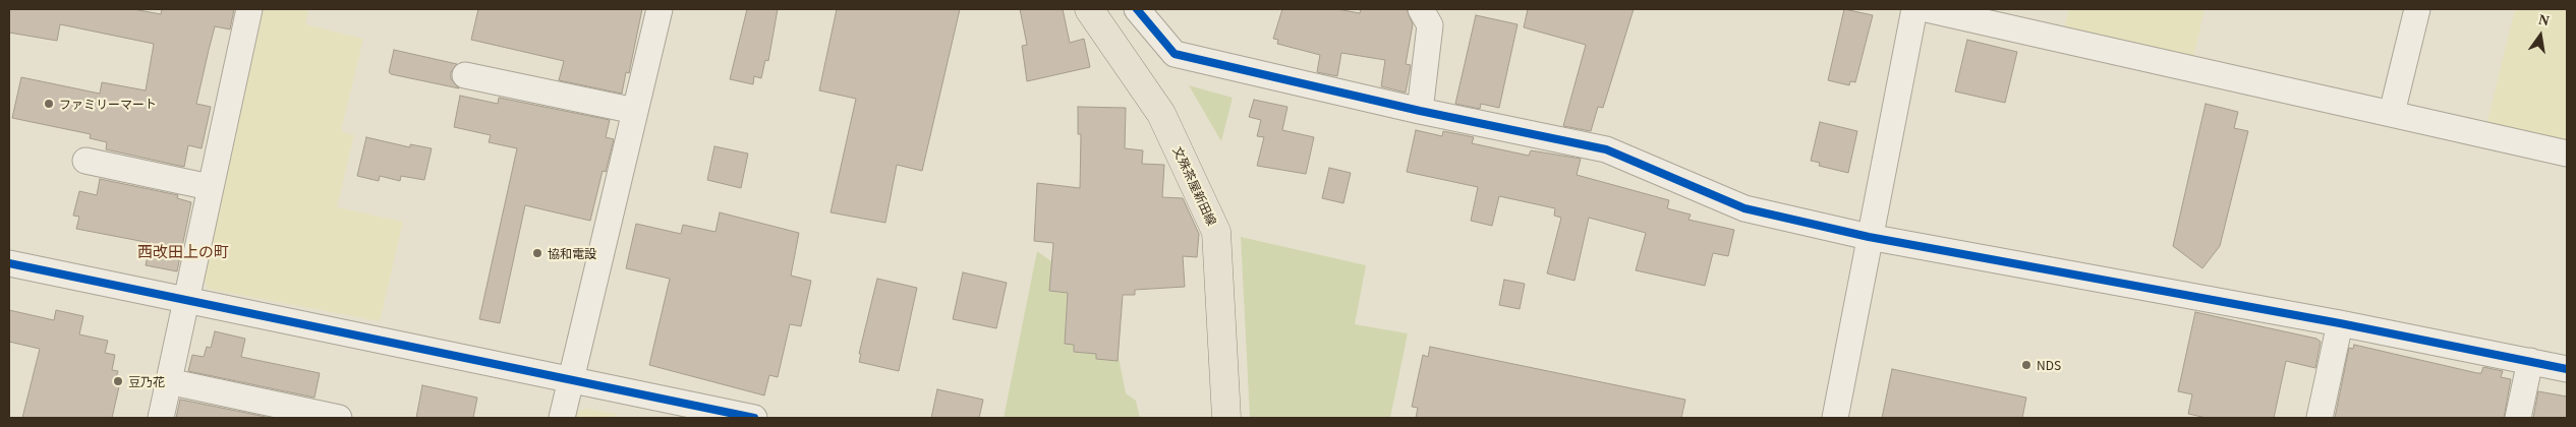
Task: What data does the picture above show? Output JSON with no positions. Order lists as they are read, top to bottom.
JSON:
{
  "streets": {
    "main road": ["文殊茶屋新田線"]
  },
  "districts": ["西改田上の町"],
  "places": [
    "ファミリーマート",
    "協和電設",
    "NDS",
    "豆乃花"
  ],
  "north": "top"
}
